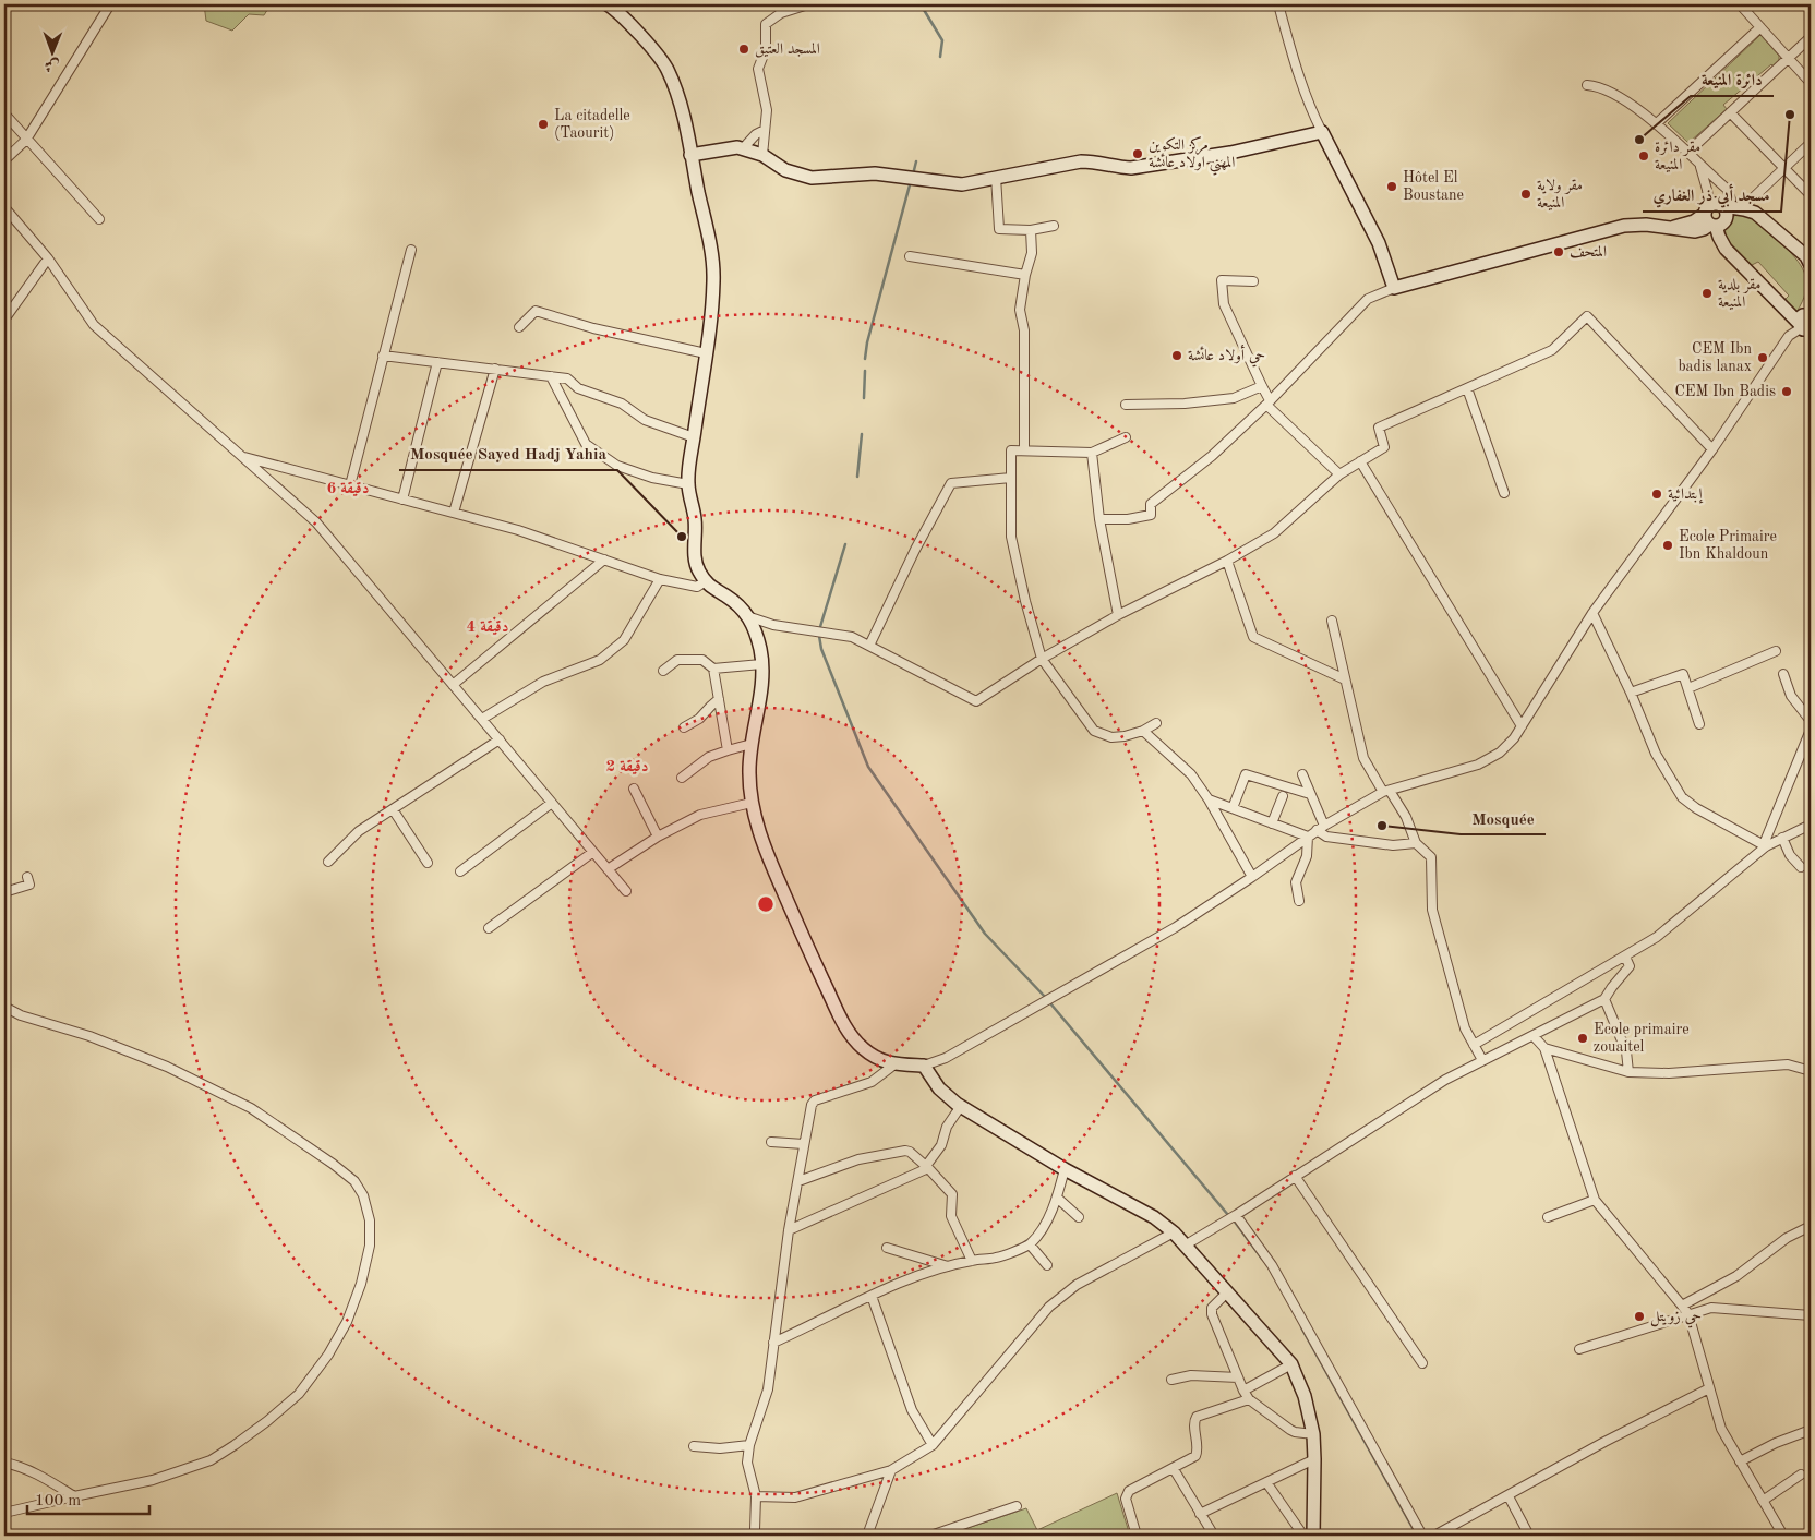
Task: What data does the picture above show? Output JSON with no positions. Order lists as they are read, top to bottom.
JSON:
{
  "places": [
    "المسجد العتيق",
    "مسجد أبي ذر الغفاري",
    "La citadelle (Taourit)",
    "دائرة المنيعة",
    "مركز التكوين المهني اولاد عائشة",
    "مقر دائرة المنيعة",
    "Hôtel El Boustane",
    "مقر ولاية المنيعة",
    "المتحف",
    "مقر بلدية المنيعة",
    "حي أولاد عائشة",
    "CEM Ibn badis lanax",
    "CEM Ibn Badis",
    "إبتدائية",
    "Mosquée Sayed Hadj Yahia",
    "Ecole Primaire Ibn Khaldoun",
    "Mosquée",
    "Ecole primaire zouaitel",
    "حي زويتل"
  ],
  "scale_bar": "100 m",
  "north": "bottom",
  "rings": ["6 دقيقة", "4 دقيقة", "2 دقيقة"]
}
